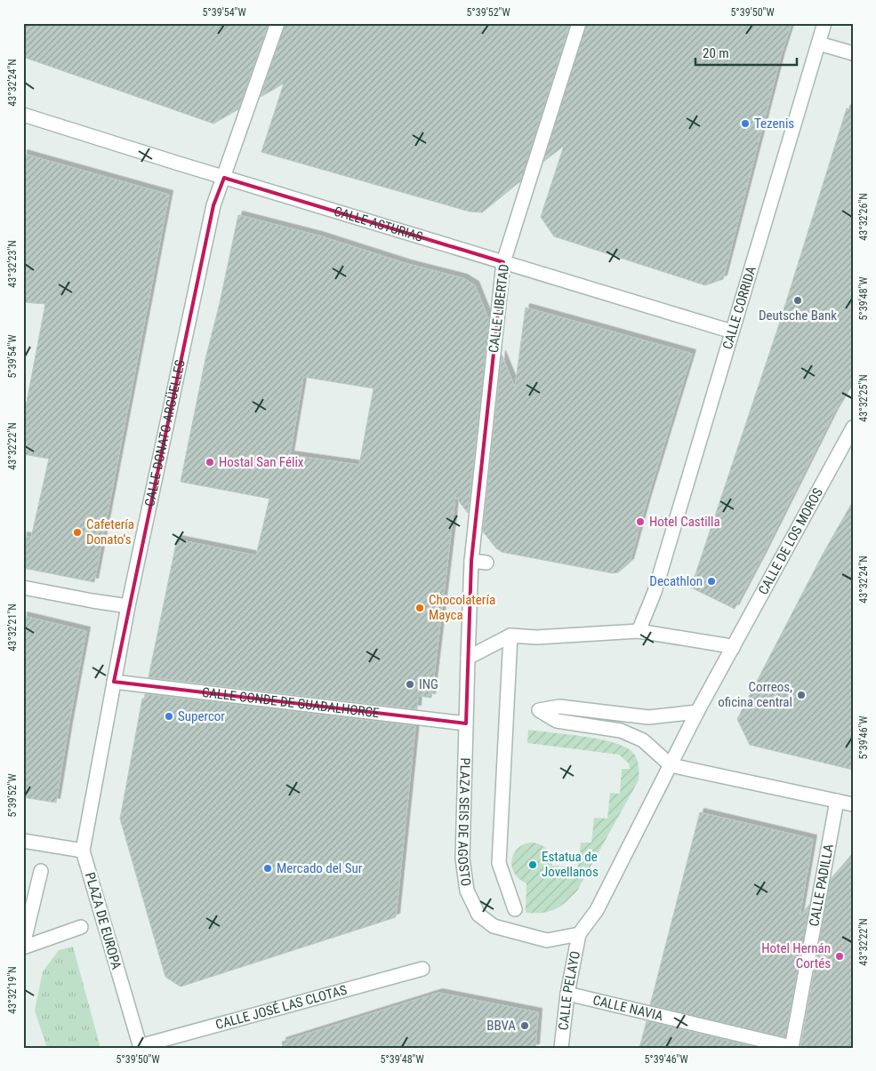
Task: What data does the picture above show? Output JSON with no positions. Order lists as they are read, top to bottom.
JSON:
{
  "streets": {
    "street": [
      "CALLE ASTURIAS",
      "CALLE CORRIDA",
      "CALLE LIBERTAD",
      "CALLE DONATO ARGÜELLES",
      "CALLE DE LOS MOROS",
      "CALLE CONDE DE GUADALHORCE",
      "PLAZA SEIS DE AGOSTO",
      "CALLE PADILLA",
      "PLAZA DE EUROPA",
      "CALLE PELAYO",
      "CALLE JOSÉ LAS CLOTAS",
      "CALLE NAVIA"
    ]
  },
  "crossings": [
    ["CALLE ASTURIAS", "CALLE CORRIDA"],
    ["CALLE ASTURIAS", "CALLE LIBERTAD"],
    ["CALLE ASTURIAS", "CALLE DONATO ARGÜELLES"],
    ["CALLE LIBERTAD", "PLAZA SEIS DE AGOSTO"],
    ["CALLE DONATO ARGÜELLES", "CALLE CONDE DE GUADALHORCE"],
    ["CALLE DONATO ARGÜELLES", "PLAZA DE EUROPA"],
    ["CALLE CONDE DE GUADALHORCE", "PLAZA SEIS DE AGOSTO"],
    ["PLAZA SEIS DE AGOSTO", "CALLE PELAYO"],
    ["CALLE PADILLA", "CALLE NAVIA"],
    ["PLAZA DE EUROPA", "CALLE JOSÉ LAS CLOTAS"],
    ["CALLE PELAYO", "CALLE NAVIA"]
  ],
  "places": [
    "Tezenis",
    "Deutsche Bank",
    "Hostal San Félix",
    "Hotel Castilla",
    "Cafetería Donato‘s",
    "Decathlon",
    "Chocolatería Mayca",
    "ING",
    "Correos, oficina central",
    "Supercor",
    "Estatua de Jovellanos",
    "Mercado del Sur",
    "Hotel Hernán Cortés",
    "BBVA"
  ],
  "scale_bar": "20 m",
  "coordinates": [
    "5°39'54\"W",
    "5°39'52\"W",
    "5°39'50\"W",
    "43°32'24\"N",
    "43°32'26\"N",
    "43°32'23\"N",
    "5°39'48\"W",
    "43°32'25\"N",
    "43°32'22\"N",
    "43°32'21\"N",
    "5°39'46\"W",
    "43°32'19\"N"
  ]
}
